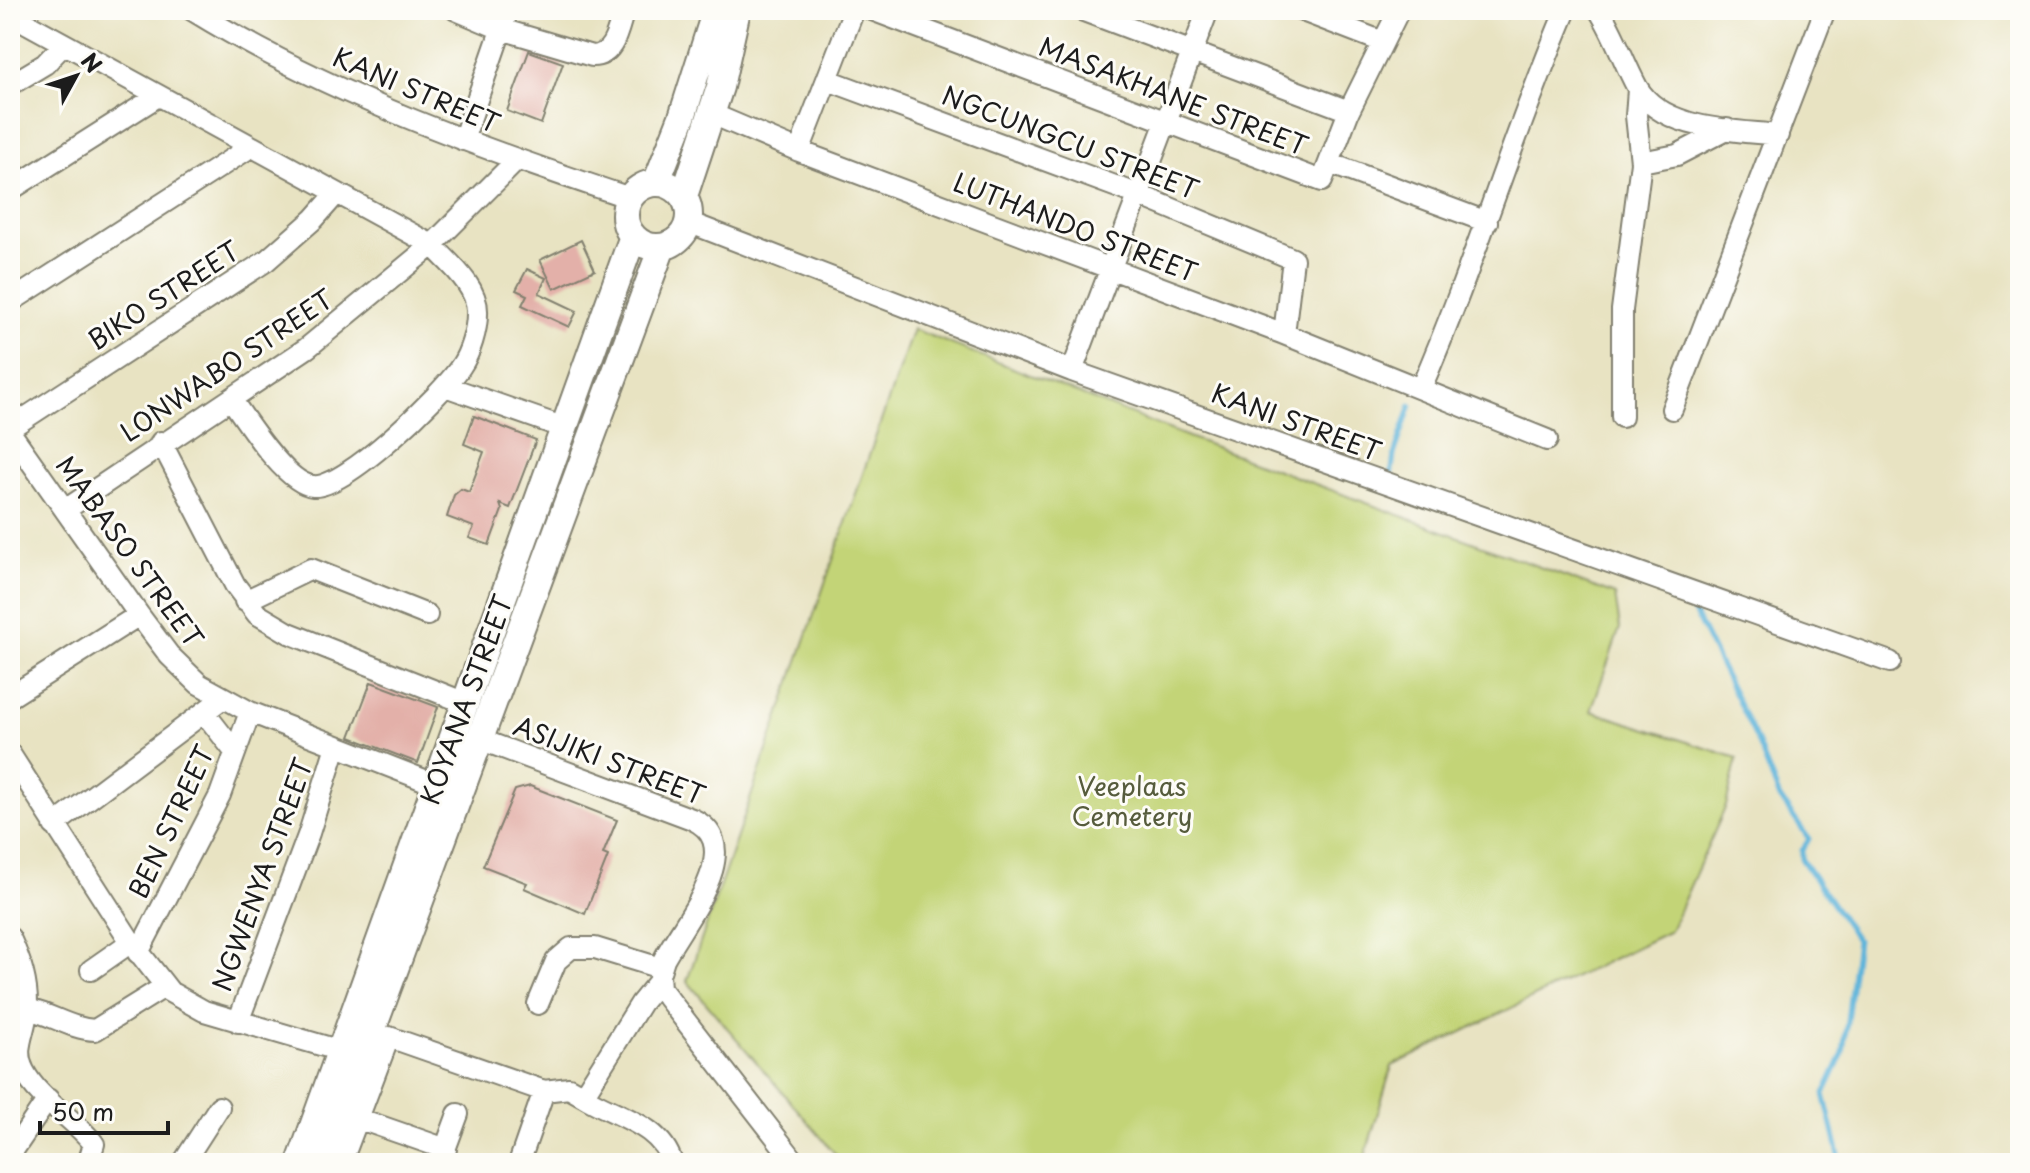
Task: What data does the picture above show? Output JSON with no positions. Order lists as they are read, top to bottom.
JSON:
{
  "streets": {
    "main road": ["KOYANA STREET"],
    "street": [
      "KANI STREET",
      "MASAKHANE STREET",
      "NGCUNGCU STREET",
      "LUTHANDO STREET",
      "BIKO STREET",
      "LONWABO STREET",
      "MABASO STREET",
      "ASIJIKI STREET",
      "BEN STREET",
      "NGWENYA STREET"
    ]
  },
  "crossings": [
    ["KANI STREET", "LONWABO STREET"],
    ["KANI STREET", "KOYANA STREET"],
    ["NGCUNGCU STREET", "LUTHANDO STREET"],
    ["BIKO STREET", "MABASO STREET"],
    ["LONWABO STREET", "MABASO STREET"],
    ["MABASO STREET", "KOYANA STREET"],
    ["MABASO STREET", "BEN STREET"],
    ["MABASO STREET", "NGWENYA STREET"],
    ["KOYANA STREET", "ASIJIKI STREET"]
  ],
  "parks": ["Veeplaas Cemetery"],
  "scale_bar": "50 m",
  "north": "top right"
}
